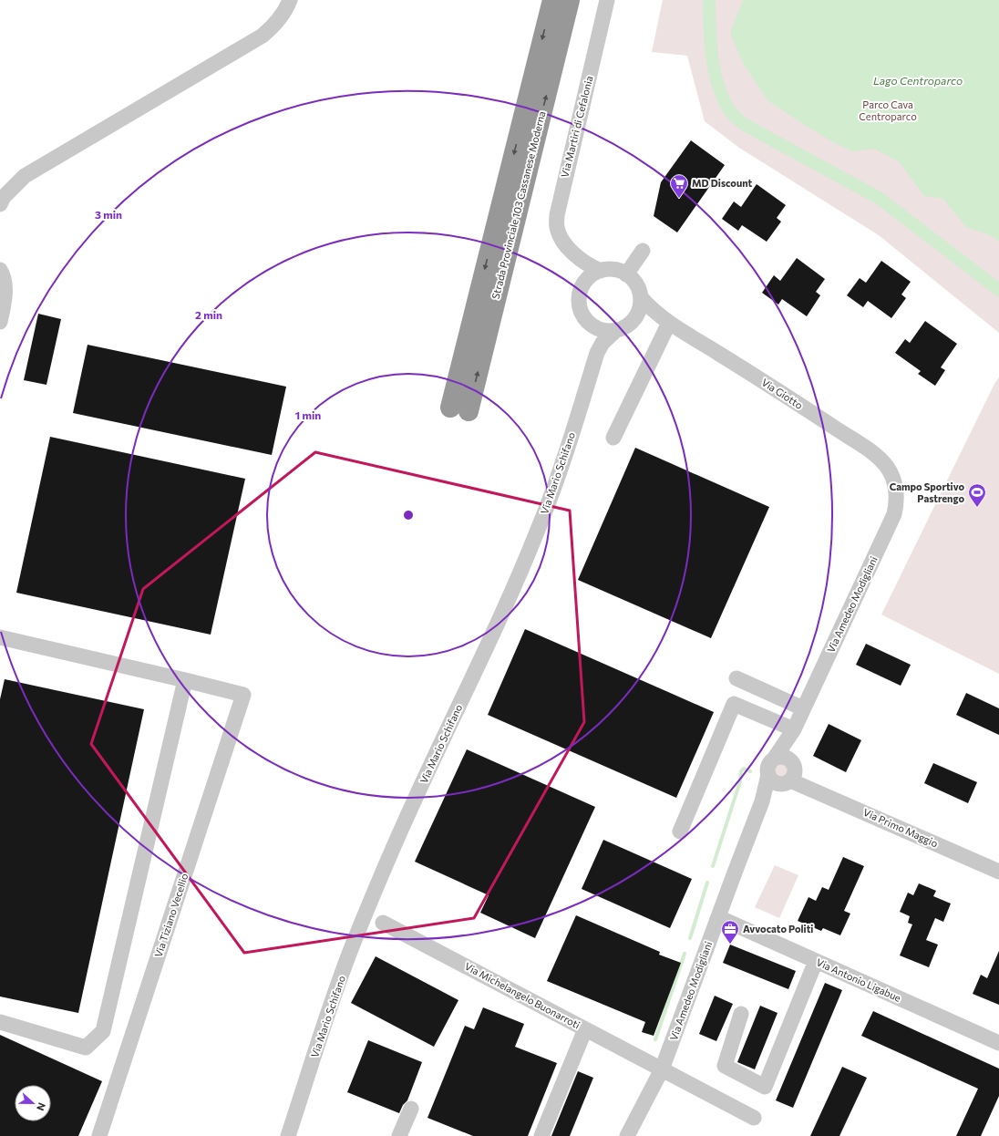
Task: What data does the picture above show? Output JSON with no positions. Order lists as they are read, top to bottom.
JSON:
{
  "streets": {
    "highway": ["Strada Provinciale 103 Cassanese Moderna"],
    "street": [
      "Via Martiri di Cefalonia",
      "Via Giotto",
      "Via Mario Schifano",
      "Via Amedeo Modigliani",
      "Via Primo Maggio",
      "Via Tiziano Vecellio",
      "Via Antonio Ligabue",
      "Via Michelangelo Buonarroti"
    ]
  },
  "crossings": [
    ["Via Martiri di Cefalonia", "Via Giotto"],
    ["Via Martiri di Cefalonia", "Via Mario Schifano"],
    ["Via Giotto", "Via Mario Schifano"],
    ["Via Giotto", "Via Amedeo Modigliani"],
    ["Via Amedeo Modigliani", "Via Primo Maggio"],
    ["Via Amedeo Modigliani", "Via Antonio Ligabue"],
    ["Via Amedeo Modigliani", "Via Michelangelo Buonarroti"]
  ],
  "water": ["Lago Centroparco"],
  "parks": ["Parco Cava Centroparco"],
  "places": {
    "supermarket": ["MD Discount"],
    "sports": ["Campo Sportivo Pastrengo"],
    "office": ["Avvocato Politi"]
  },
  "north": "right",
  "rings": ["3 min", "2 min", "1 min"]
}
